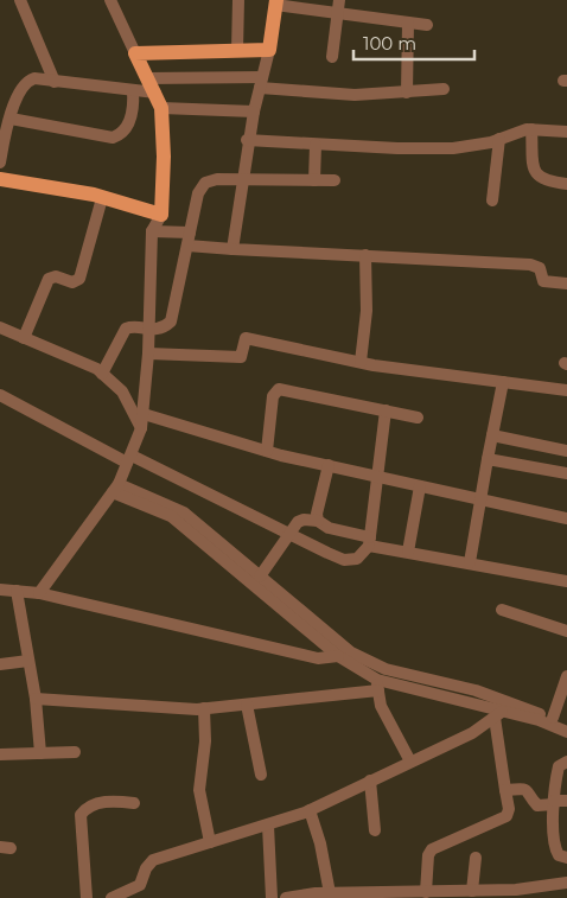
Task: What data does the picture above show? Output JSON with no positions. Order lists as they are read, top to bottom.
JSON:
{
  "scale_bar": "100 m"
}
